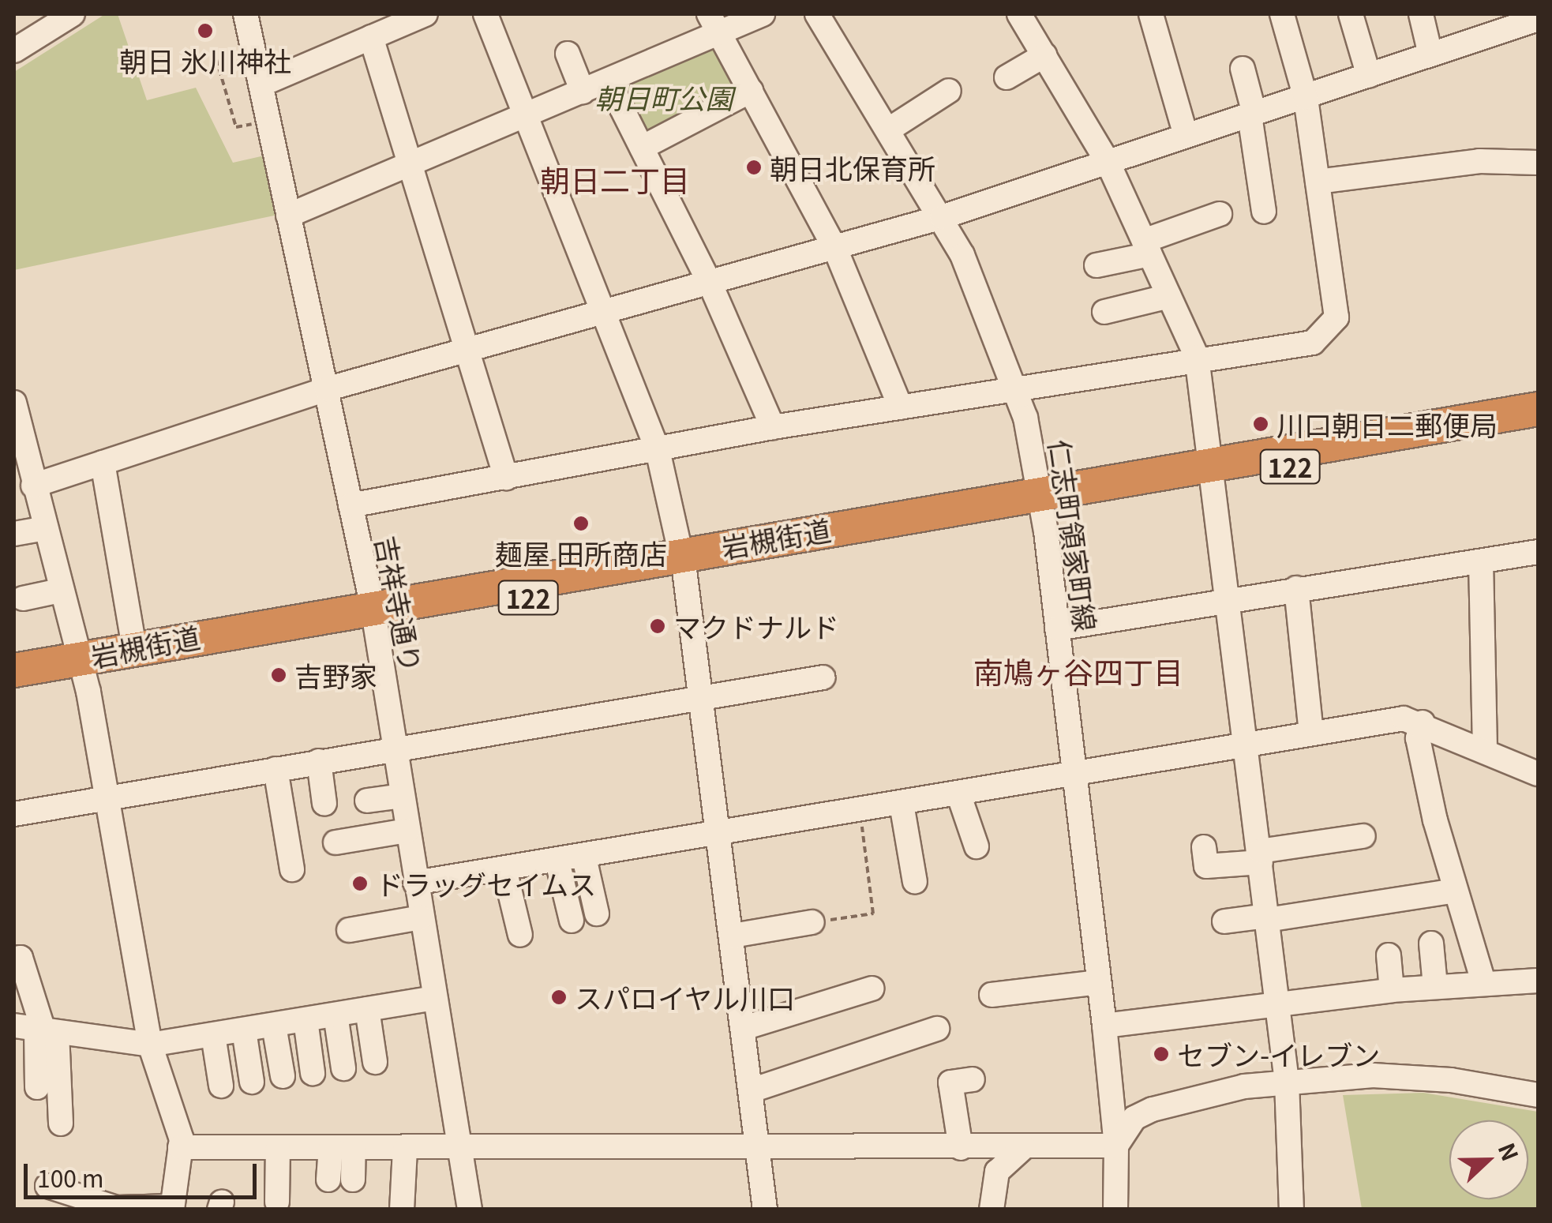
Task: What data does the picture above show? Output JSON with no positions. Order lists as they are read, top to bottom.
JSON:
{
  "streets": {
    "highway": ["122", "岩槻街道"],
    "street": ["仁志町領家町線", "吉祥寺通り"]
  },
  "crossings": [
    ["仁志町領家町線", "岩槻街道"],
    ["岩槻街道", "吉祥寺通り"]
  ],
  "districts": ["朝日二丁目", "南鳩ヶ谷四丁目"],
  "parks": ["朝日町公園"],
  "places": [
    "朝日 氷川神社",
    "朝日北保育所",
    "川口朝日二郵便局",
    "麺屋 田所商店",
    "マクドナルド",
    "吉野家",
    "ドラッグセイムス",
    "スパロイヤル川口",
    "セブン-イレブン"
  ],
  "scale_bar": "100 m",
  "north": "right"
}
